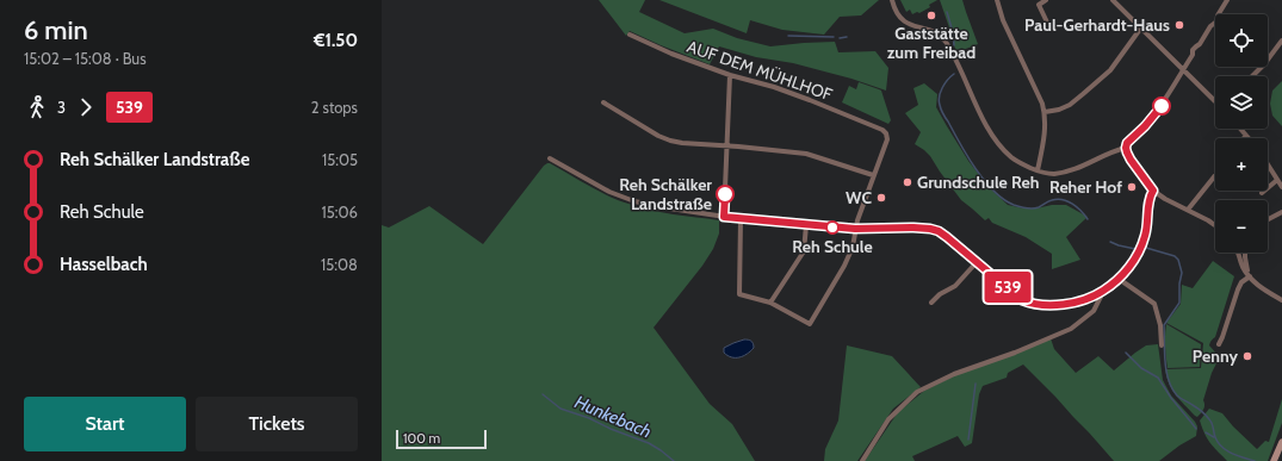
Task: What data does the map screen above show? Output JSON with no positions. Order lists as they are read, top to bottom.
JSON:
{
  "streets": {
    "street": ["AUF DEM MÜHLHOF"]
  },
  "water": ["Hunkebach"],
  "places": [
    "Gaststätte zum Freibad",
    "Paul-Gerhardt-Haus",
    "Grundschule Reh",
    "Reher Hof",
    "Reh Schälker Landstraße",
    "WC",
    "Reh Schule",
    "Penny"
  ],
  "lines": ["bus line 539"],
  "scale_bar": "100 m",
  "page": {
    "heading": ["6 min", "15:02 – 15:08 · Bus", "€1.50"],
    "on_map": "539",
    "map_buttons": ["+", "−"],
    "legs": ["3", "539", "2 stops"],
    "list": [
      {
        "name": "Reh Schälker Landstraße",
        "value": "15:05"
      },
      {
        "name": "Reh Schule",
        "value": "15:06"
      },
      {
        "name": "Hasselbach",
        "value": "15:08"
      }
    ],
    "buttons": ["Start", "Tickets"],
    "scale": "100 m"
  }
}
